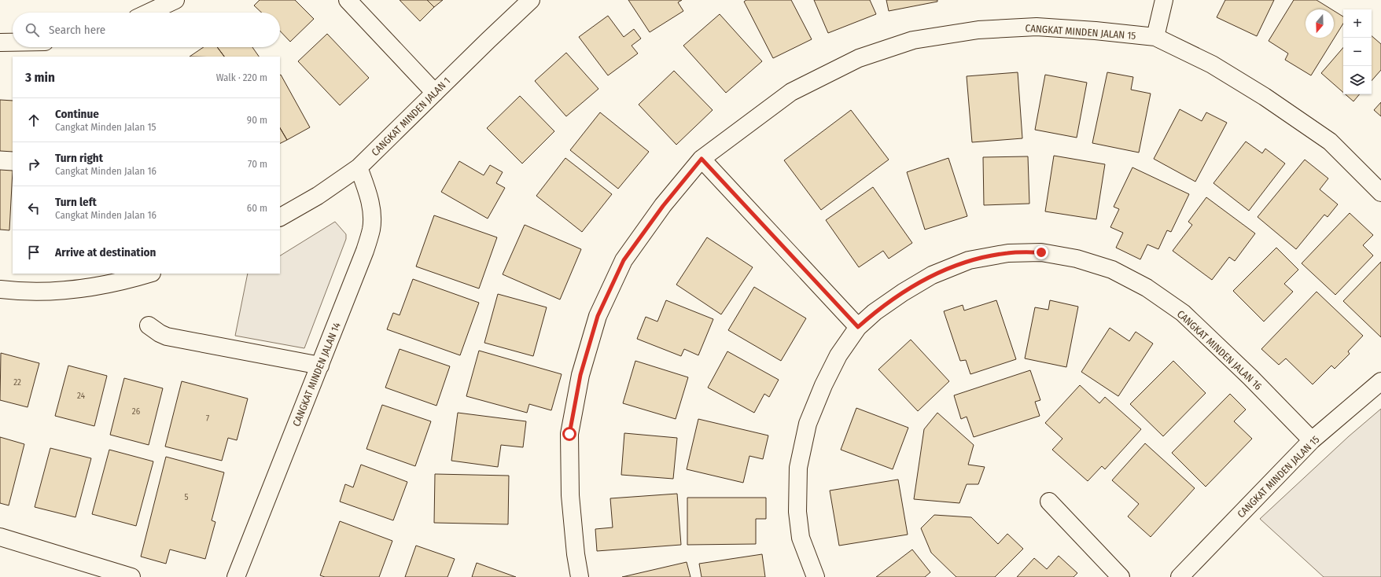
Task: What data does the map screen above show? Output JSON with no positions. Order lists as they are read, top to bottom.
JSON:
{
  "streets": {
    "street": [
      "CANGKAT MINDEN JALAN 15",
      "CANGKAT MINDEN JALAN 1",
      "CANGKAT MINDEN JALAN 16",
      "CANGKAT MINDEN JALAN 14"
    ]
  },
  "crossings": [
    ["CANGKAT MINDEN JALAN 15", "CANGKAT MINDEN JALAN 16"],
    ["CANGKAT MINDEN JALAN 1", "CANGKAT MINDEN JALAN 14"]
  ],
  "house_numbers": [
    "22",
    "24",
    "26",
    "7",
    "5"
  ],
  "north": "bottom",
  "page": {
    "map_buttons": ["+", "−"],
    "search": "Search here",
    "heading": ["3 min", "Walk · 220 m"],
    "list": [
      ["Continue", "Cangkat Minden Jalan 15", "90 m"],
      ["Turn right", "Cangkat Minden Jalan 16", "70 m"],
      ["Turn left", "Cangkat Minden Jalan 16", "60 m"],
      "Arrive at destination"
    ]
  }
}
